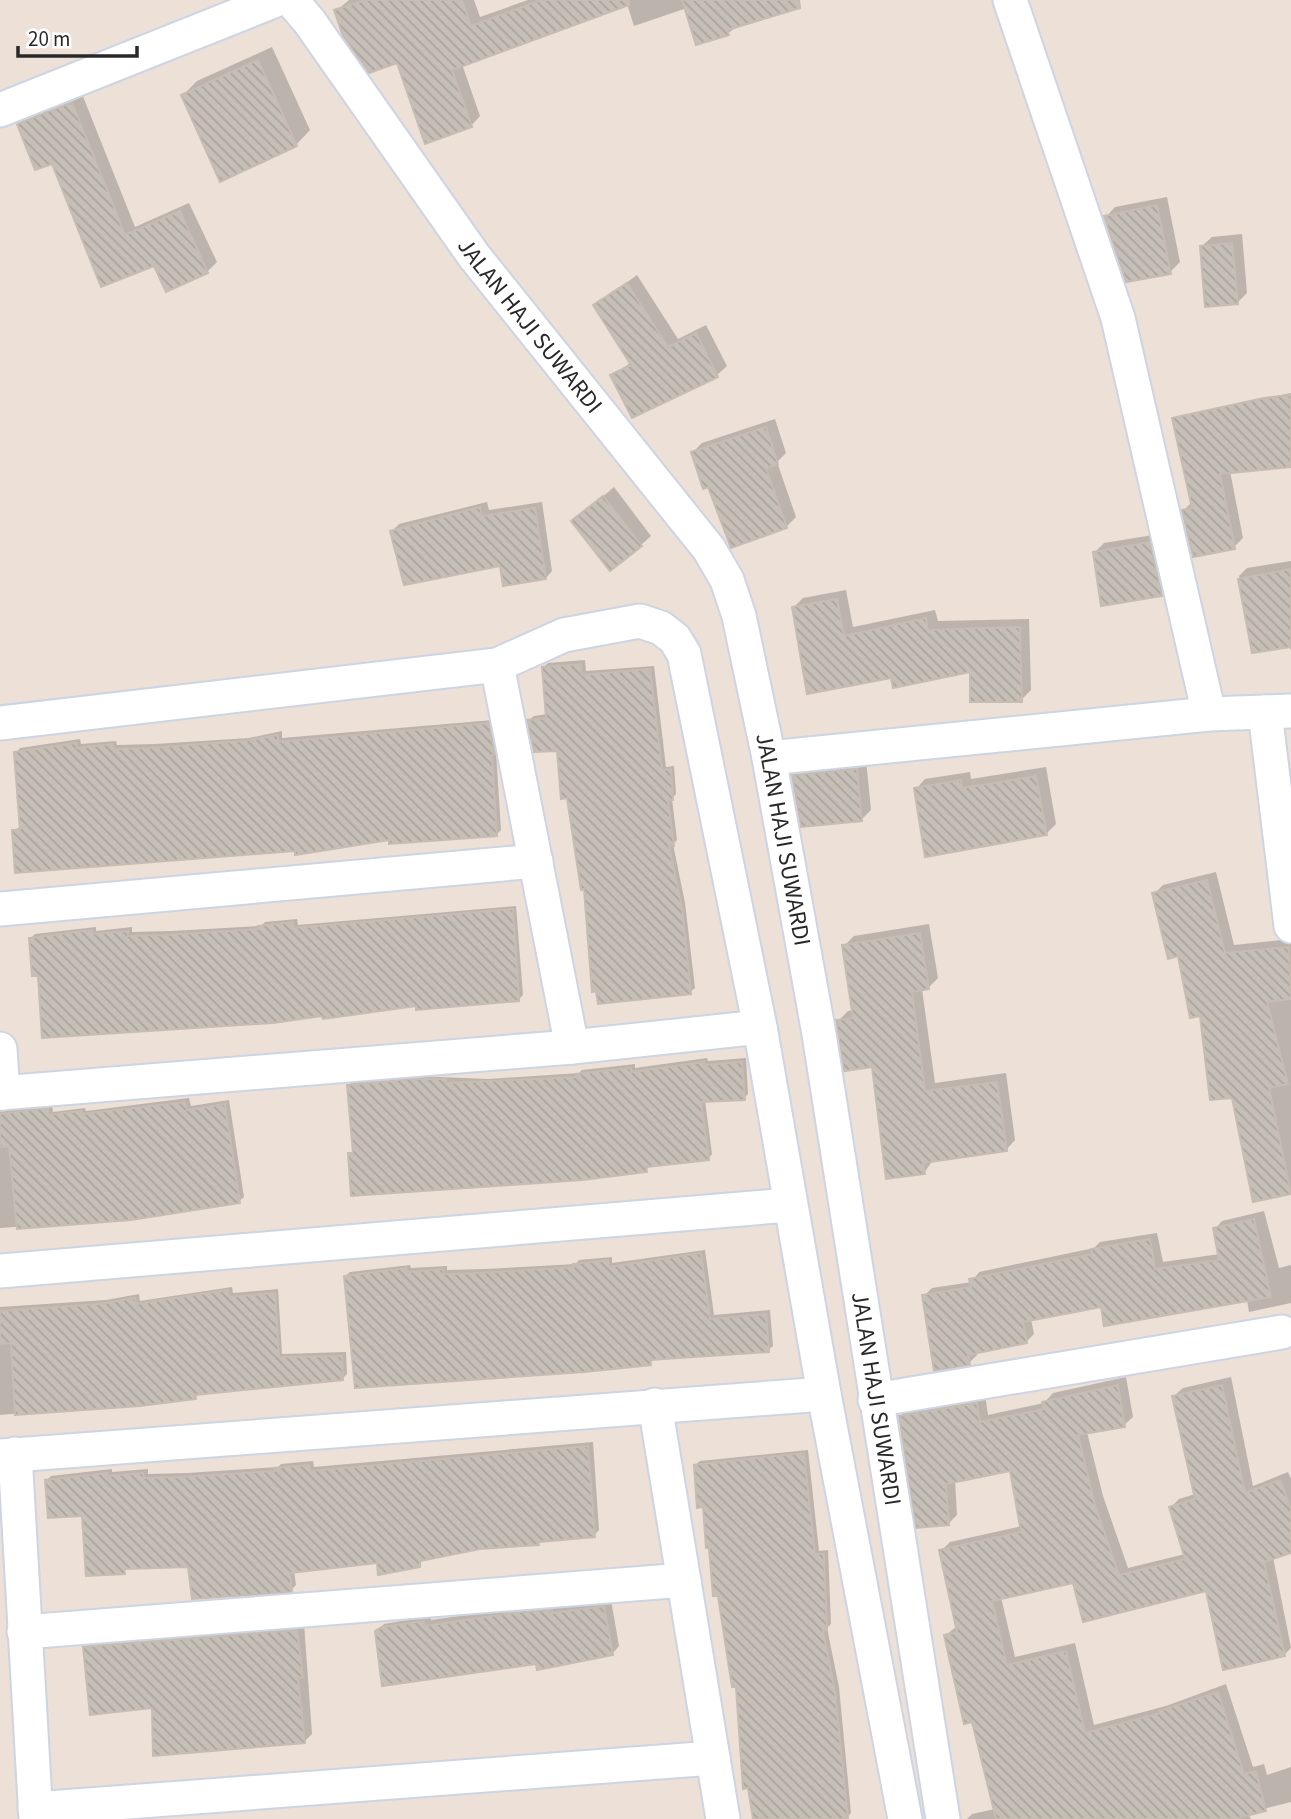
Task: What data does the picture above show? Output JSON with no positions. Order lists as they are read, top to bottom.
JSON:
{
  "streets": {
    "street": ["JALAN HAJI SUWARDI"]
  },
  "scale_bar": "20 m"
}
